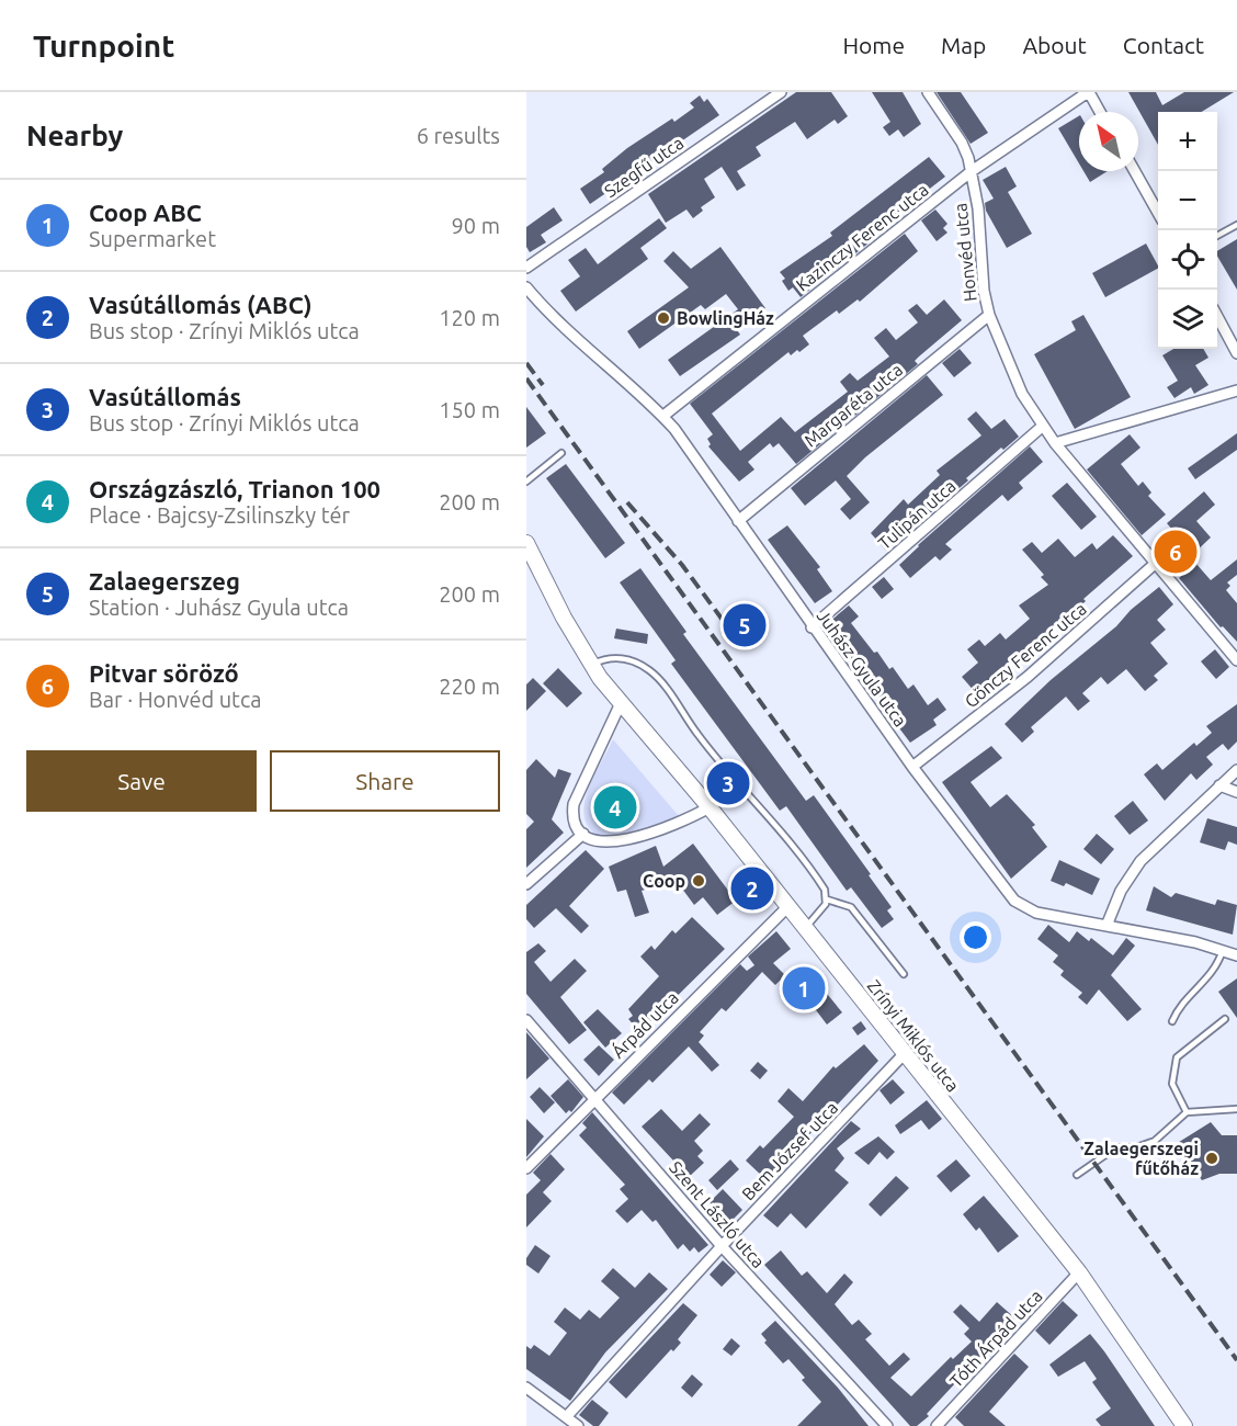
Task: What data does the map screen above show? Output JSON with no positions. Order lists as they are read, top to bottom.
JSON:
{
  "streets": {
    "main road": ["Zrínyi Miklós utca"],
    "street": [
      "Szegfű utca",
      "Kazinczy Ferenc utca",
      "Honvéd utca",
      "Margaréta utca",
      "Tulipán utca",
      "Gönczy Ferenc utca",
      "Juhász Gyula utca",
      "Árpád utca",
      "Bem József utca",
      "Szent László utca",
      "Tóth Árpád utca"
    ]
  },
  "crossings": [
    ["Kazinczy Ferenc utca", "Honvéd utca"],
    ["Kazinczy Ferenc utca", "Juhász Gyula utca"],
    ["Honvéd utca", "Margaréta utca"],
    ["Honvéd utca", "Tulipán utca"],
    ["Honvéd utca", "Gönczy Ferenc utca"],
    ["Margaréta utca", "Juhász Gyula utca"],
    ["Tulipán utca", "Juhász Gyula utca"],
    ["Gönczy Ferenc utca", "Juhász Gyula utca"],
    ["Árpád utca", "Zrínyi Miklós utca"],
    ["Árpád utca", "Szent László utca"],
    ["Zrínyi Miklós utca", "Bem József utca"],
    ["Zrínyi Miklós utca", "Tóth Árpád utca"],
    ["Bem József utca", "Szent László utca"]
  ],
  "places": ["BowlingHáz", "Coop", "Zalaegerszegi fűtőház"],
  "north": "top left",
  "page": {
    "header": "Turnpoint",
    "nav": [
      "Home",
      "Map",
      "About",
      "Contact"
    ],
    "heading": ["Nearby", "6 results"],
    "map_buttons": ["+", "−"],
    "list": [
      {
        "mark": "1",
        "name": "Coop ABC",
        "note": "Supermarket",
        "value": "90 m"
      },
      {
        "mark": "2",
        "name": "Vasútállomás (ABC)",
        "note": "Bus stop · Zrínyi Miklós utca",
        "value": "120 m"
      },
      {
        "mark": "3",
        "name": "Vasútállomás",
        "note": "Bus stop · Zrínyi Miklós utca",
        "value": "150 m"
      },
      {
        "mark": "4",
        "name": "Országzászló, Trianon 100",
        "note": "Place · Bajcsy-Zsilinszky tér",
        "value": "200 m"
      },
      {
        "mark": "5",
        "name": "Zalaegerszeg",
        "note": "Station · Juhász Gyula utca",
        "value": "200 m"
      },
      {
        "mark": "6",
        "name": "Pitvar söröző",
        "note": "Bar · Honvéd utca",
        "value": "220 m"
      }
    ],
    "pins": [
      "6",
      "5",
      "3",
      "4",
      "2",
      "1"
    ],
    "buttons": ["Save", "Share"]
  }
}
